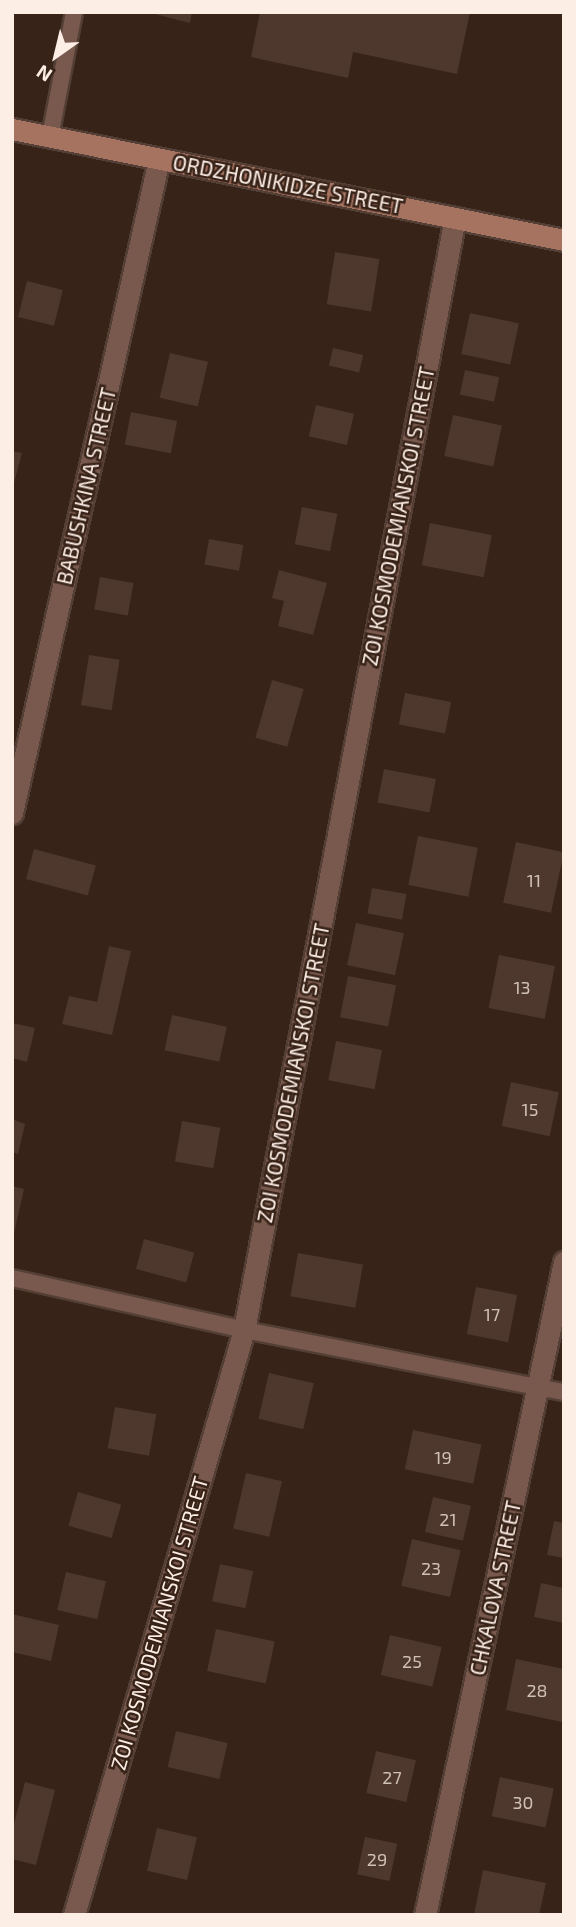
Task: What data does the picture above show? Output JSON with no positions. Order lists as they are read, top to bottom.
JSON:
{
  "streets": {
    "main road": ["ORDZHONIKIDZE STREET"],
    "street": ["BABUSHKINA STREET", "ZOI KOSMODEMIANSKOI STREET", "CHKALOVA STREET"]
  },
  "crossings": [
    ["ORDZHONIKIDZE STREET", "BABUSHKINA STREET"],
    ["ORDZHONIKIDZE STREET", "ZOI KOSMODEMIANSKOI STREET"]
  ],
  "house_numbers": [
    "11",
    "13",
    "15",
    "17",
    "19",
    "21",
    "23",
    "25",
    "28",
    "27",
    "30",
    "29"
  ],
  "north": "bottom left"
}
